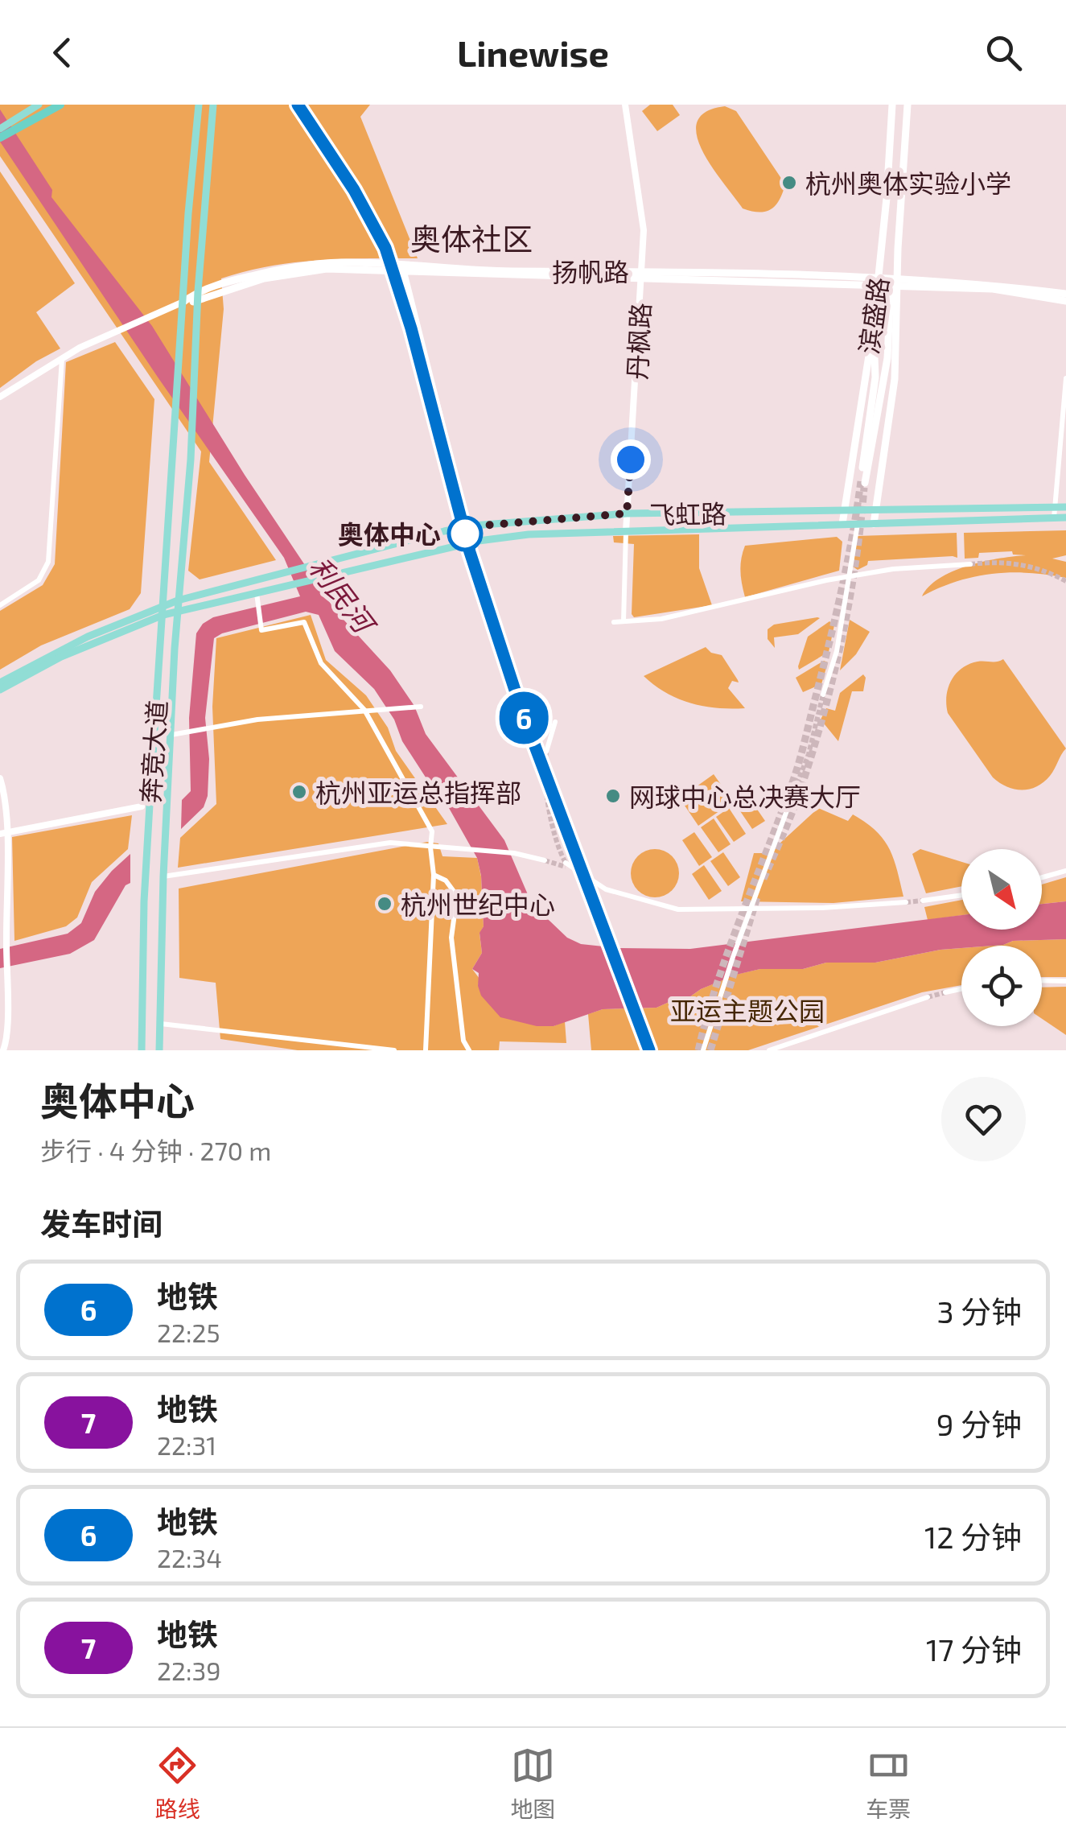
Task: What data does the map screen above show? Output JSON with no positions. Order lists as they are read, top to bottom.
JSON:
{
  "streets": {
    "main road": [
      "扬帆路",
      "滨盛路",
      "飞虹路",
      "奔竞大道"
    ],
    "street": ["丹枫路"]
  },
  "crossings": [
    ["扬帆路", "滨盛路"],
    ["扬帆路", "丹枫路"],
    ["扬帆路", "奔竞大道"],
    ["滨盛路", "飞虹路"],
    ["丹枫路", "飞虹路"],
    ["飞虹路", "奔竞大道"]
  ],
  "districts": ["奥体社区"],
  "water": ["利民河"],
  "parks": ["亚运主题公园"],
  "places": [
    "杭州奥体实验小学",
    "奥体中心",
    "杭州亚运总指挥部",
    "网球中心总决赛大厅",
    "杭州世纪中心"
  ],
  "lines": ["metro line 6"],
  "north": "bottom right",
  "page": {
    "header": "Linewise",
    "on_map": "6",
    "heading": [
      ["奥体中心", "步行 · 4 分钟 · 270 m"],
      "发车时间"
    ],
    "list": [
      {
        "mark": "6",
        "name": "地铁",
        "note": "22:25",
        "value": "3 分钟"
      },
      {
        "mark": "7",
        "name": "地铁",
        "note": "22:31",
        "value": "9 分钟"
      },
      {
        "mark": "6",
        "name": "地铁",
        "note": "22:34",
        "value": "12 分钟"
      },
      {
        "mark": "7",
        "name": "地铁",
        "note": "22:39",
        "value": "17 分钟"
      }
    ],
    "tabs": ["路线", "地图", "车票"]
  }
}
